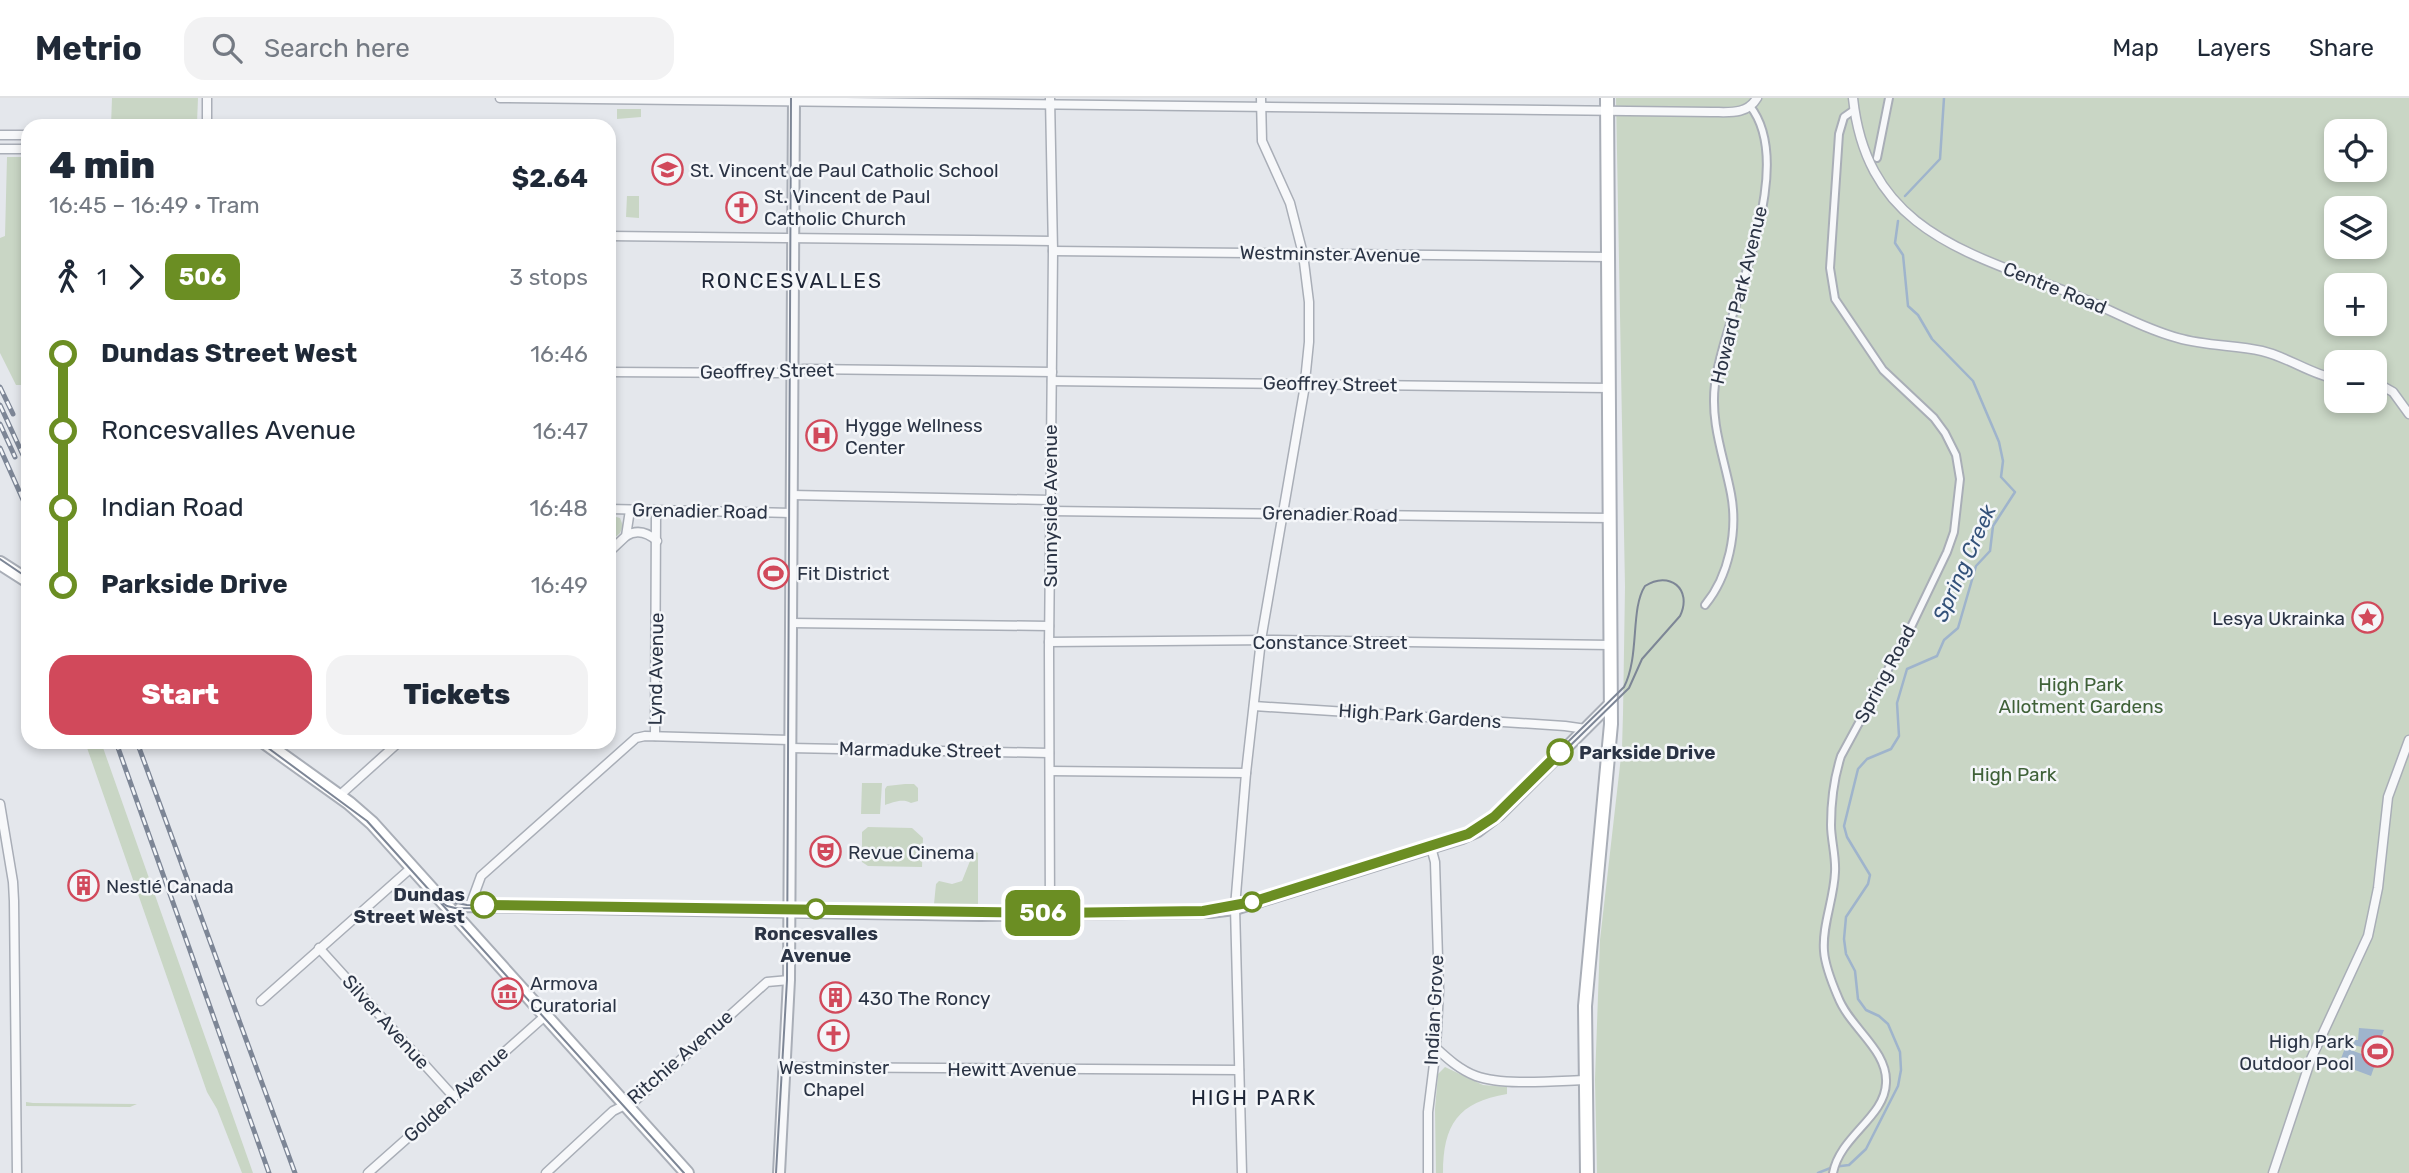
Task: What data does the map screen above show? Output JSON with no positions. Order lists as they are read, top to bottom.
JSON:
{
  "streets": {
    "street": [
      "Westminster Avenue",
      "Centre Road",
      "Howard Park Avenue",
      "Geoffrey Street",
      "Sunnyside Avenue",
      "Grenadier Road",
      "Constance Street",
      "Lynd Avenue",
      "Spring Road",
      "High Park Gardens",
      "Marmaduke Street",
      "Indian Grove",
      "Silver Avenue",
      "Ritchie Avenue",
      "Hewitt Avenue",
      "Golden Avenue"
    ]
  },
  "crossings": [
    ["Westminster Avenue", "Sunnyside Avenue"],
    ["Centre Road", "Spring Road"],
    ["Geoffrey Street", "Sunnyside Avenue"],
    ["Sunnyside Avenue", "Grenadier Road"],
    ["Sunnyside Avenue", "Constance Street"],
    ["Sunnyside Avenue", "Marmaduke Street"],
    ["Grenadier Road", "Lynd Avenue"],
    ["Lynd Avenue", "Marmaduke Street"],
    ["Silver Avenue", "Golden Avenue"]
  ],
  "districts": ["RONCESVALLES", "HIGH PARK"],
  "water": ["Spring Creek"],
  "parks": ["High Park Allotment Gardens", "High Park"],
  "places": {
    "school or university": ["St. Vincent de Paul Catholic School"],
    "church": ["St. Vincent de Paul Catholic Church", "Westminster Chapel"],
    "hospital": ["Hygge Wellness Center"],
    "sports": ["Fit District", "High Park Outdoor Pool"],
    "place": ["Lesya Ukrainka"],
    "other": ["Parkside Drive", "Dundas Street West", "Roncesvalles Avenue"],
    "theatre": ["Revue Cinema"],
    "building": ["Nestlé Canada", "430 The Roncy"],
    "museum": ["Armova Curatorial"]
  },
  "lines": ["tram line 506"],
  "page": {
    "header": "Metrio",
    "search": "Search here",
    "nav": ["Map", "Layers", "Share"],
    "on_map": "506",
    "map_buttons": ["+", "−"],
    "heading": ["4 min", "16:45 – 16:49 · Tram", "$2.64"],
    "legs": ["1", "506", "3 stops"],
    "list": [
      {
        "name": "Dundas Street West",
        "value": "16:46"
      },
      {
        "name": "Roncesvalles Avenue",
        "value": "16:47"
      },
      {
        "name": "Indian Road",
        "value": "16:48"
      },
      {
        "name": "Parkside Drive",
        "value": "16:49"
      }
    ],
    "buttons": ["Start", "Tickets"]
  }
}
